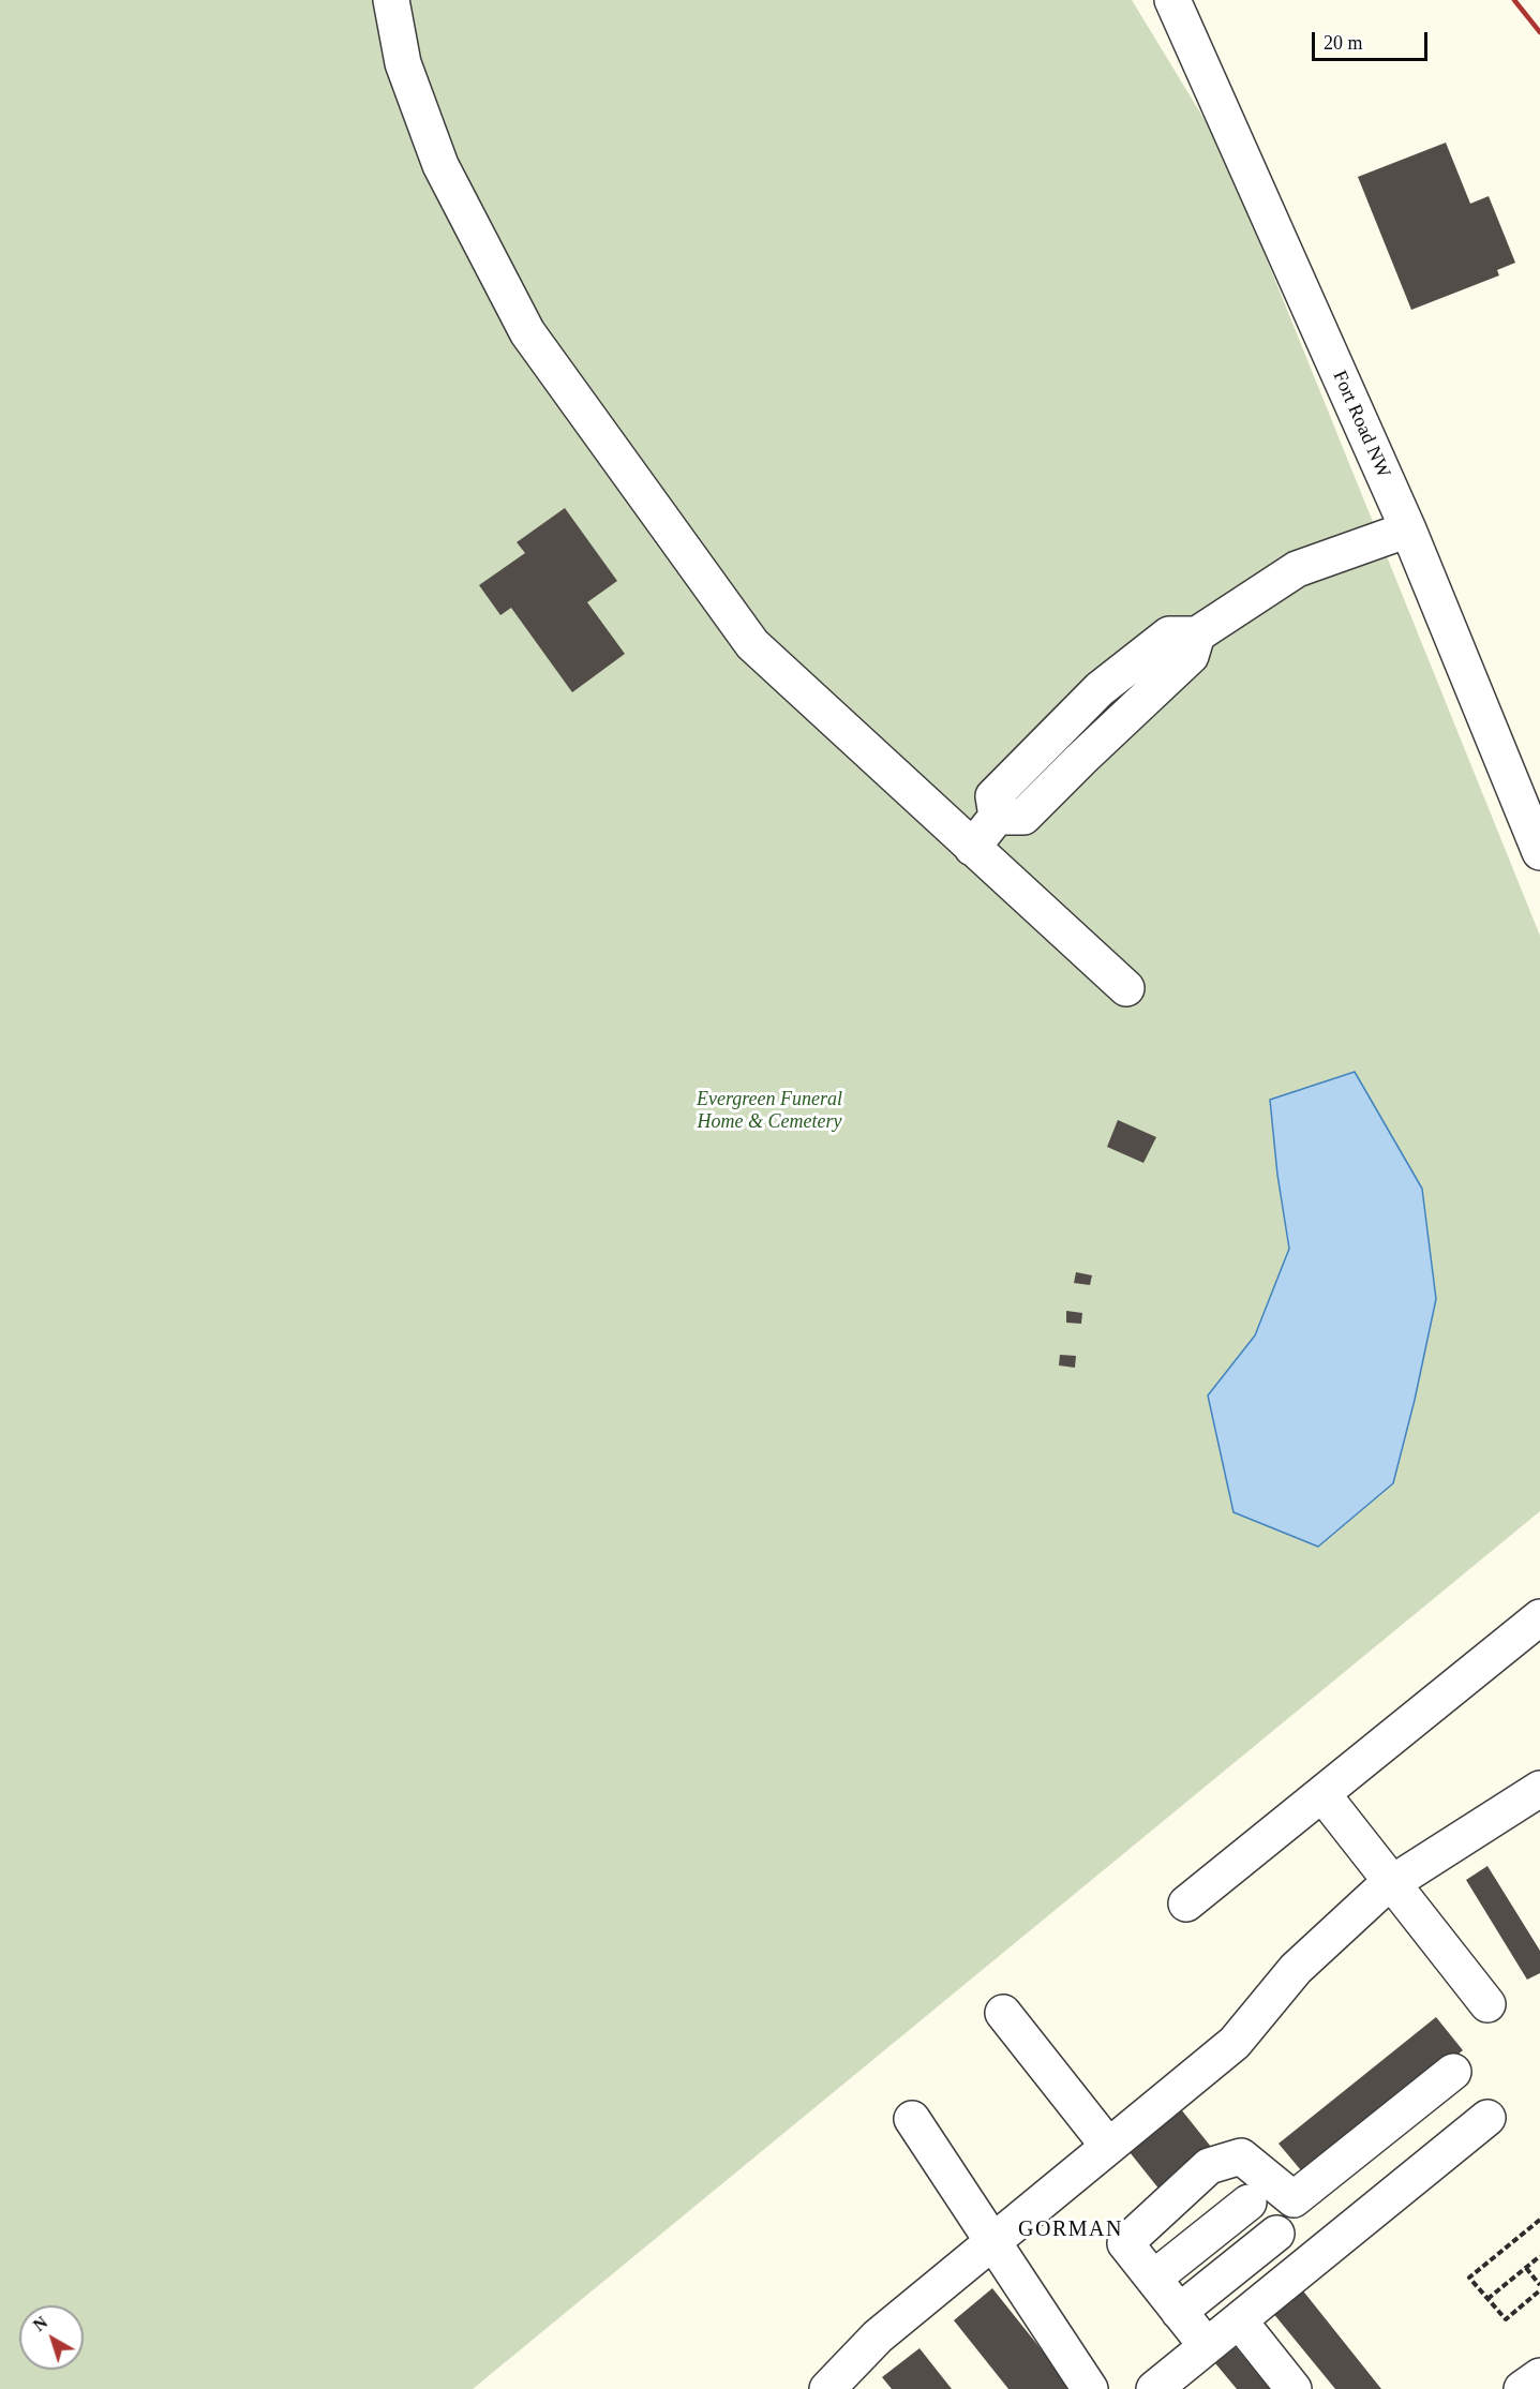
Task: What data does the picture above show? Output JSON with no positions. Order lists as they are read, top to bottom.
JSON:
{
  "streets": {
    "street": ["Fort Road NW"]
  },
  "districts": ["GORMAN"],
  "parks": ["Evergreen Funeral Home & Cemetery"],
  "scale_bar": "20 m",
  "north": "top left"
}
